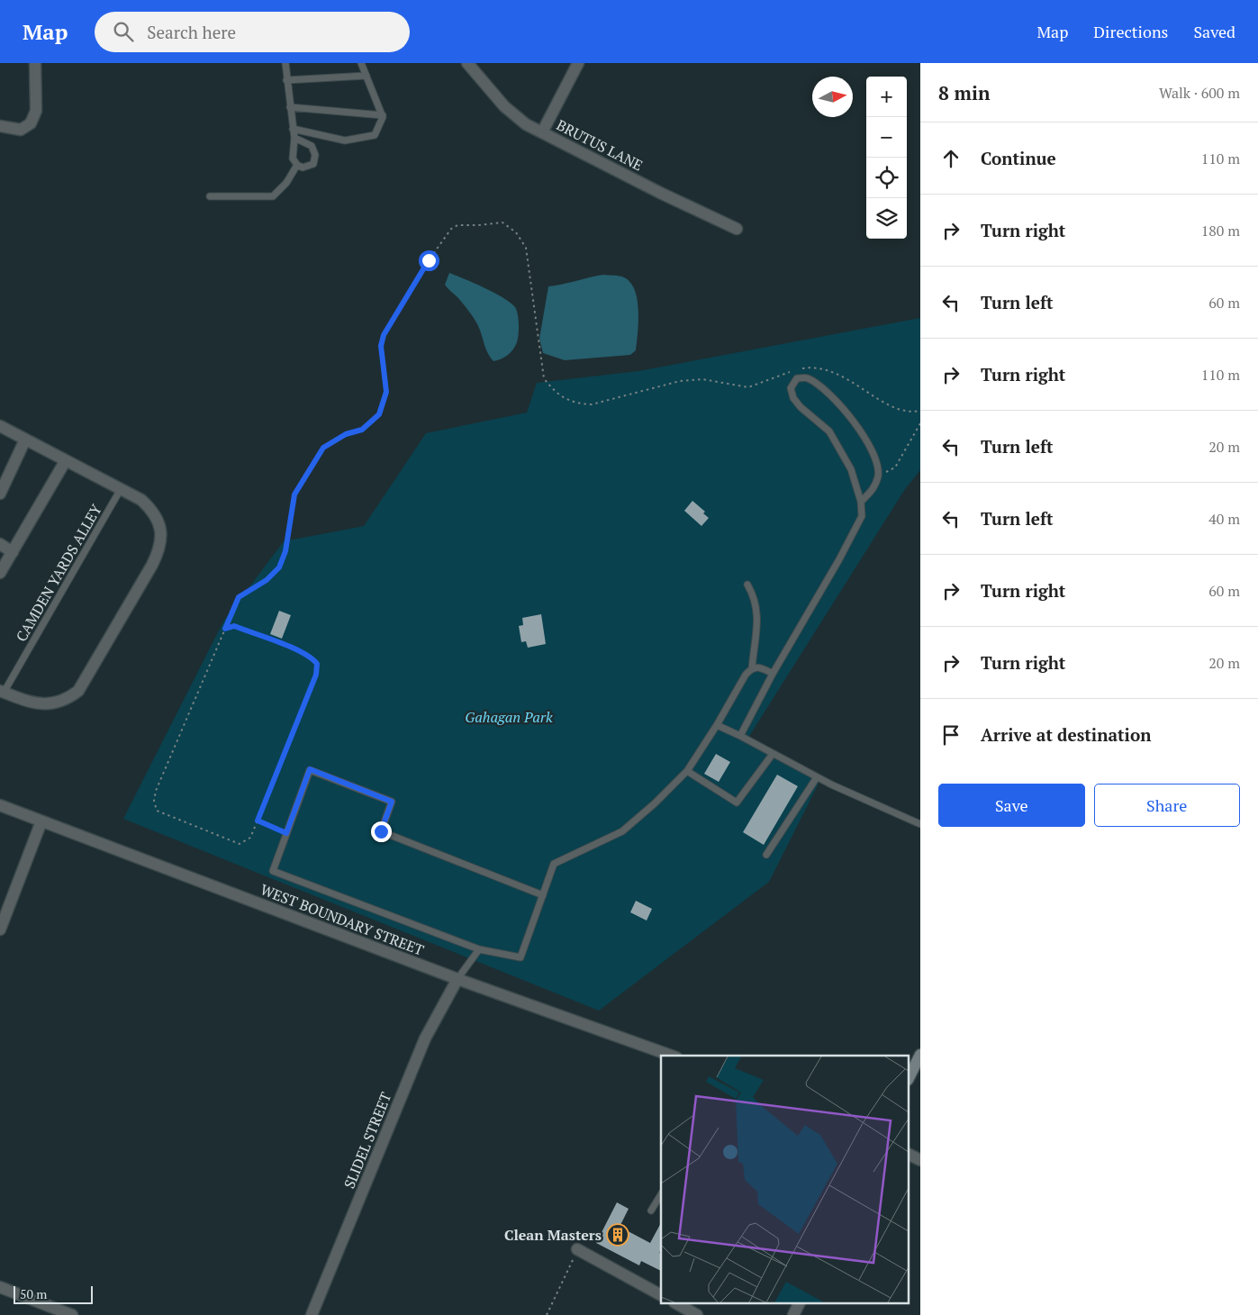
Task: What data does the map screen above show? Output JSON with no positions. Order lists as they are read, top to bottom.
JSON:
{
  "streets": {
    "street": ["BRUTUS LANE", "WEST BOUNDARY STREET", "SLIDEL STREET"],
    "lane": ["CAMDEN YARDS ALLEY"]
  },
  "crossings": [
    ["WEST BOUNDARY STREET", "SLIDEL STREET"]
  ],
  "parks": ["Gahagan Park"],
  "places": {
    "building": ["Clean Masters"]
  },
  "scale_bar": "50 m",
  "north": "right",
  "page": {
    "header": "Map",
    "search": "Search here",
    "nav": ["Map", "Directions", "Saved"],
    "heading": ["8 min", "Walk · 600 m"],
    "map_buttons": ["+", "−"],
    "list": [
      ["Continue", "110 m"],
      ["Turn right", "180 m"],
      ["Turn left", "60 m"],
      ["Turn right", "110 m"],
      ["Turn left", "20 m"],
      ["Turn left", "40 m"],
      ["Turn right", "60 m"],
      ["Turn right", "20 m"],
      "Arrive at destination"
    ],
    "buttons": ["Save", "Share"],
    "scale": "50 m"
  }
}
